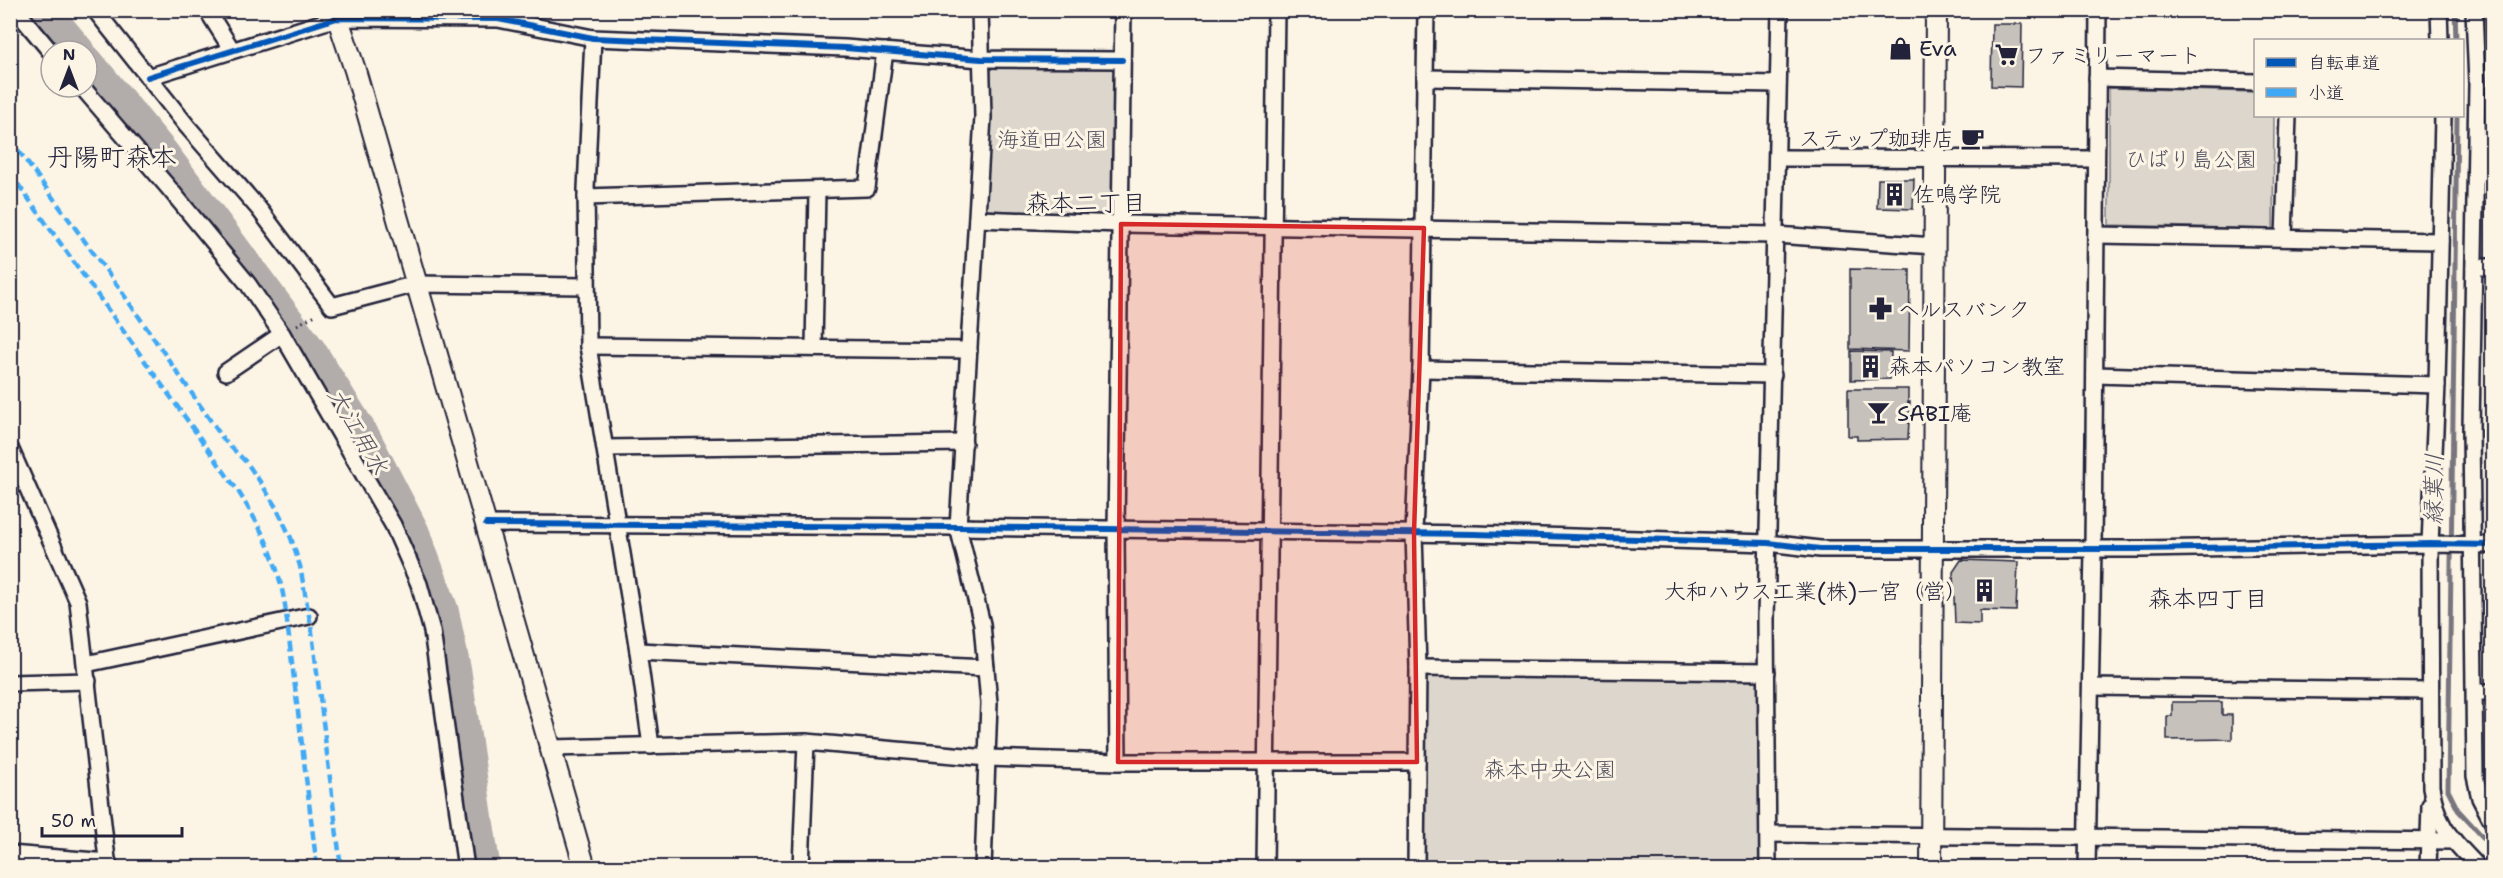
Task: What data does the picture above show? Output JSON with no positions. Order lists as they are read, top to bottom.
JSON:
{
  "districts": ["丹陽町森本", "森本二丁目", "森本四丁目"],
  "water": ["大江用水", "縁葉川"],
  "parks": ["海道田公園", "ひばり島公園", "森本中央公園"],
  "places": {
    "shop": ["Eva"],
    "supermarket": ["ファミリーマート"],
    "cafe": ["ステップ珈琲店"],
    "building": ["佐鳴学院", "森本パソコン教室", "大和ハウス工業(株)一宮（営）"],
    "pharmacy": ["ヘルスバンク"],
    "bar": ["SABI庵"]
  },
  "legend": ["自転車道", "小道"],
  "scale_bar": "50 m",
  "north": "top"
}
